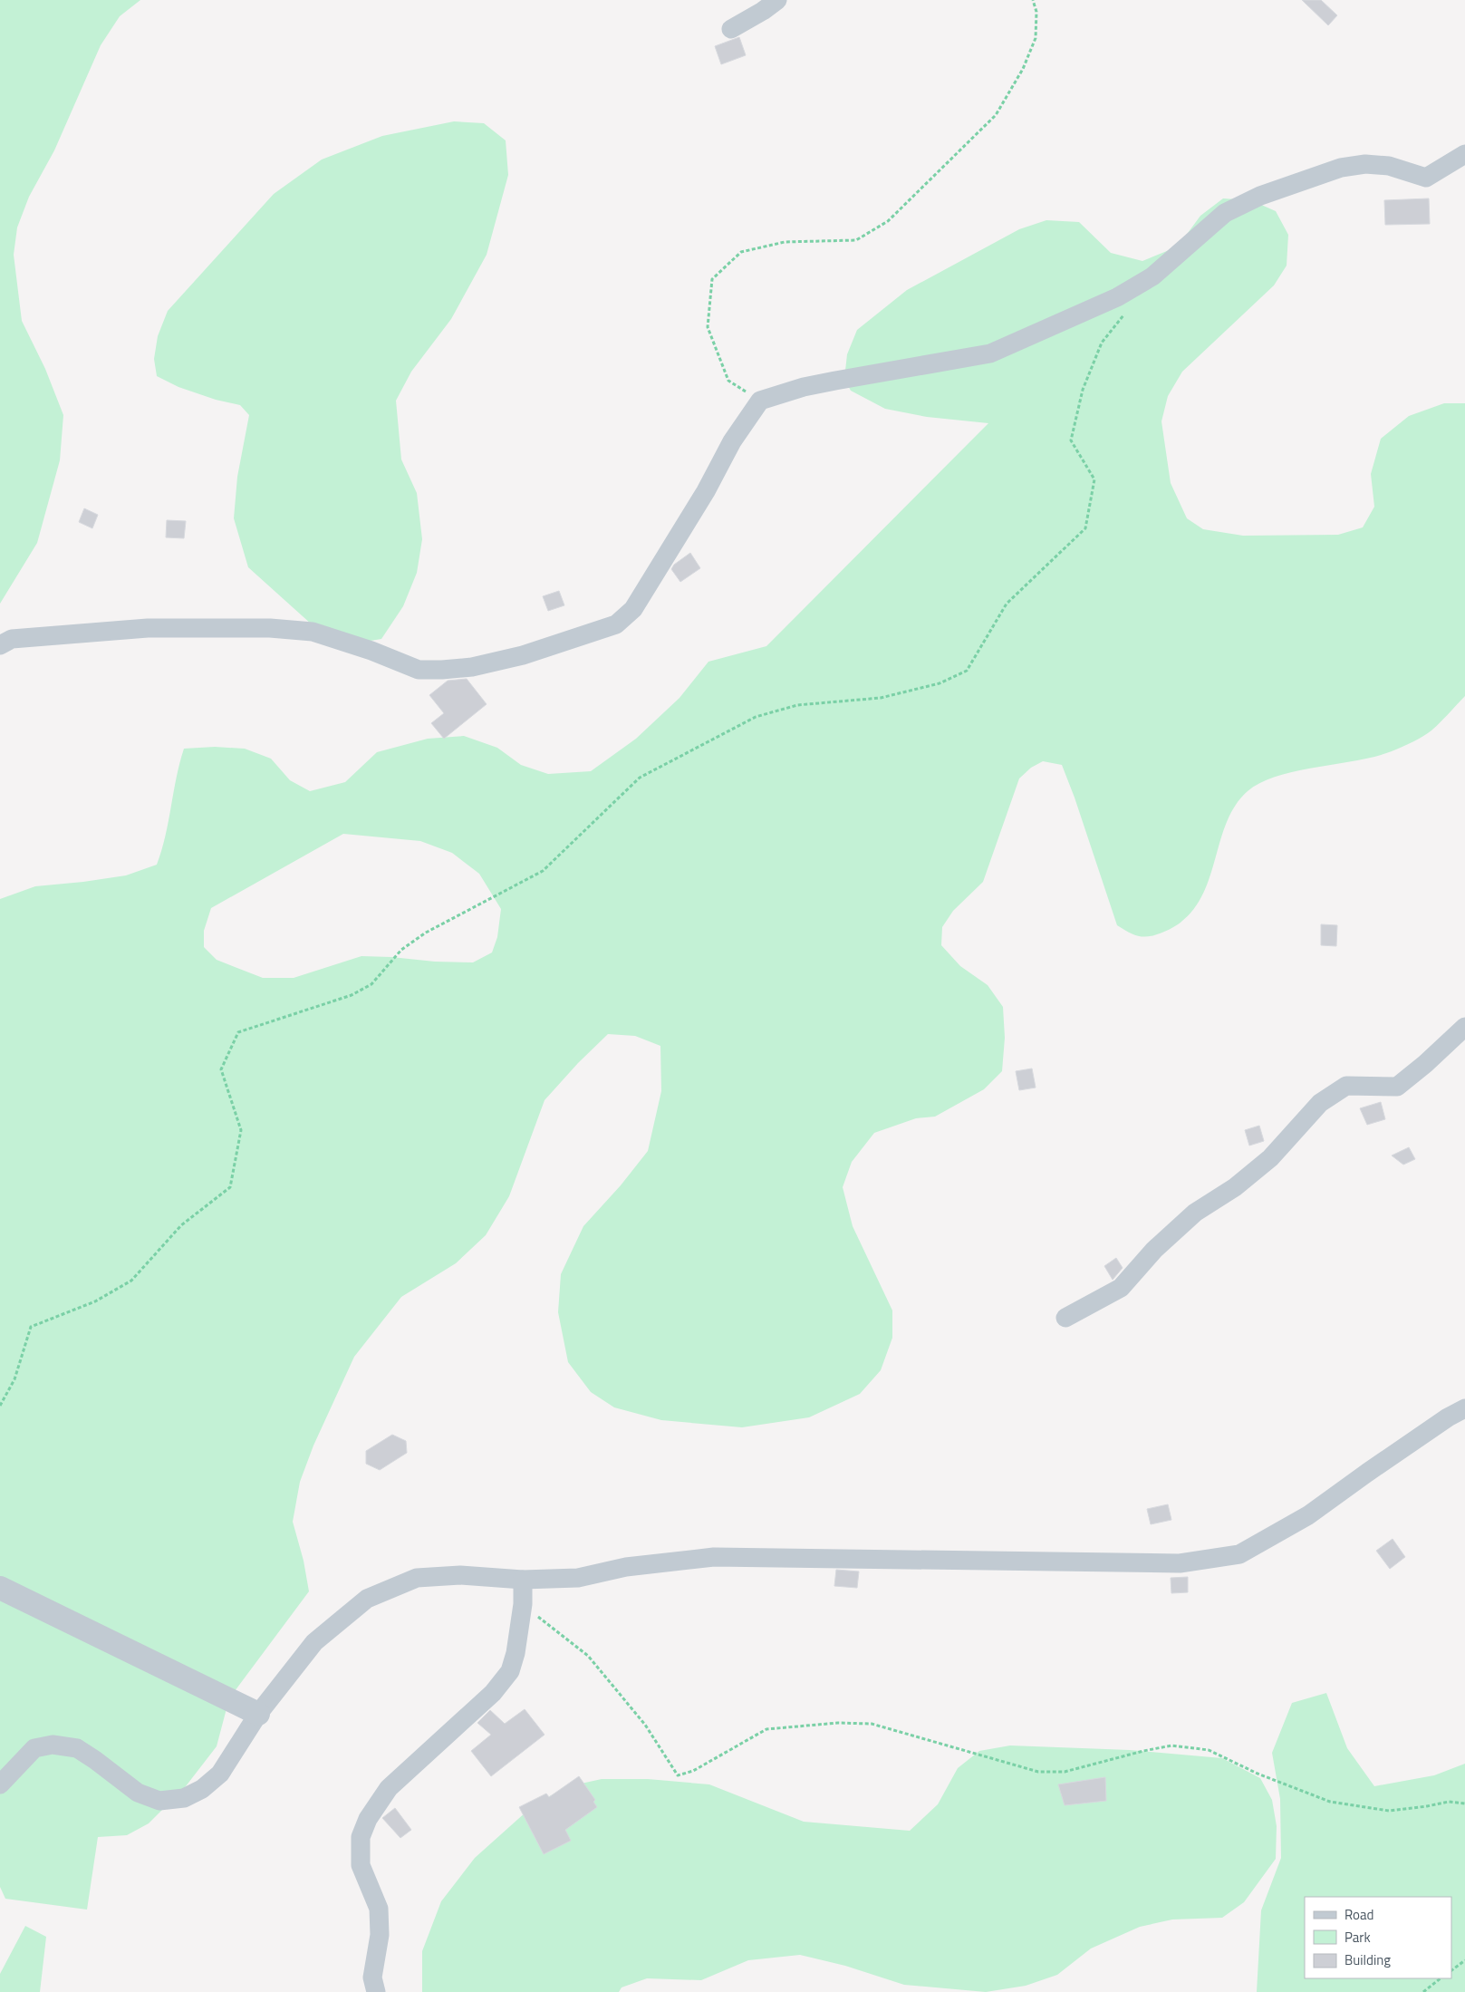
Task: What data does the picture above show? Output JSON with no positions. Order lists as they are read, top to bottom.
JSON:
{
  "legend": ["Road", "Park", "Building"]
}
